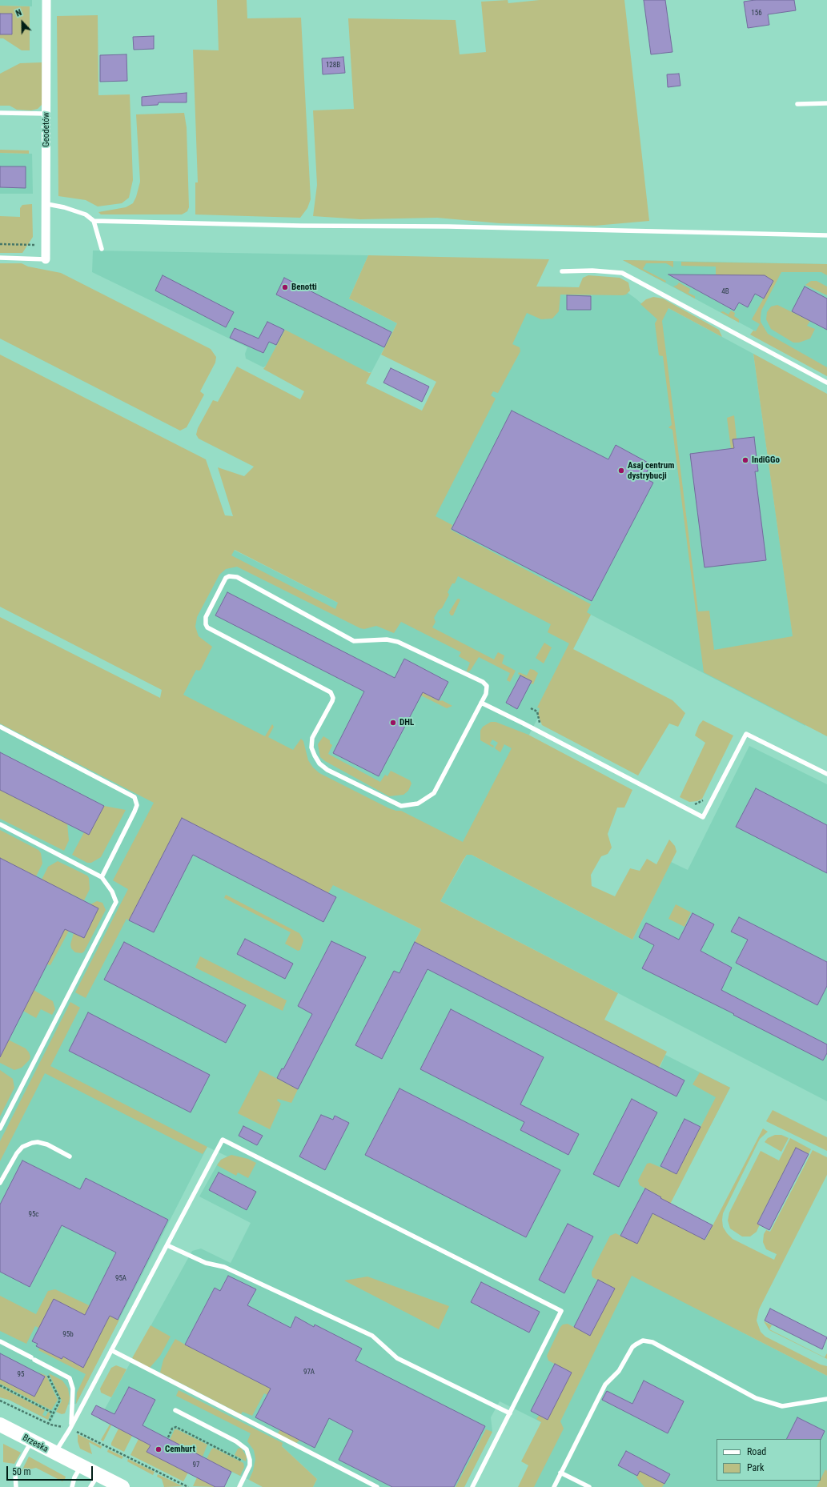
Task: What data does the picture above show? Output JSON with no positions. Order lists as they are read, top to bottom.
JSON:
{
  "streets": {
    "main road": ["Brzeska"],
    "street": ["Geodetów"]
  },
  "places": [
    "Benotti",
    "IndiGGo",
    "Asaj centrum dystrybucji",
    "DHL",
    "Cemhurt"
  ],
  "house_numbers": [
    "156",
    "128B",
    "4B",
    "95c",
    "95A",
    "95b",
    "97A",
    "95",
    "97"
  ],
  "legend": ["Road", "Park"],
  "scale_bar": "50 m",
  "north": "top"
}
